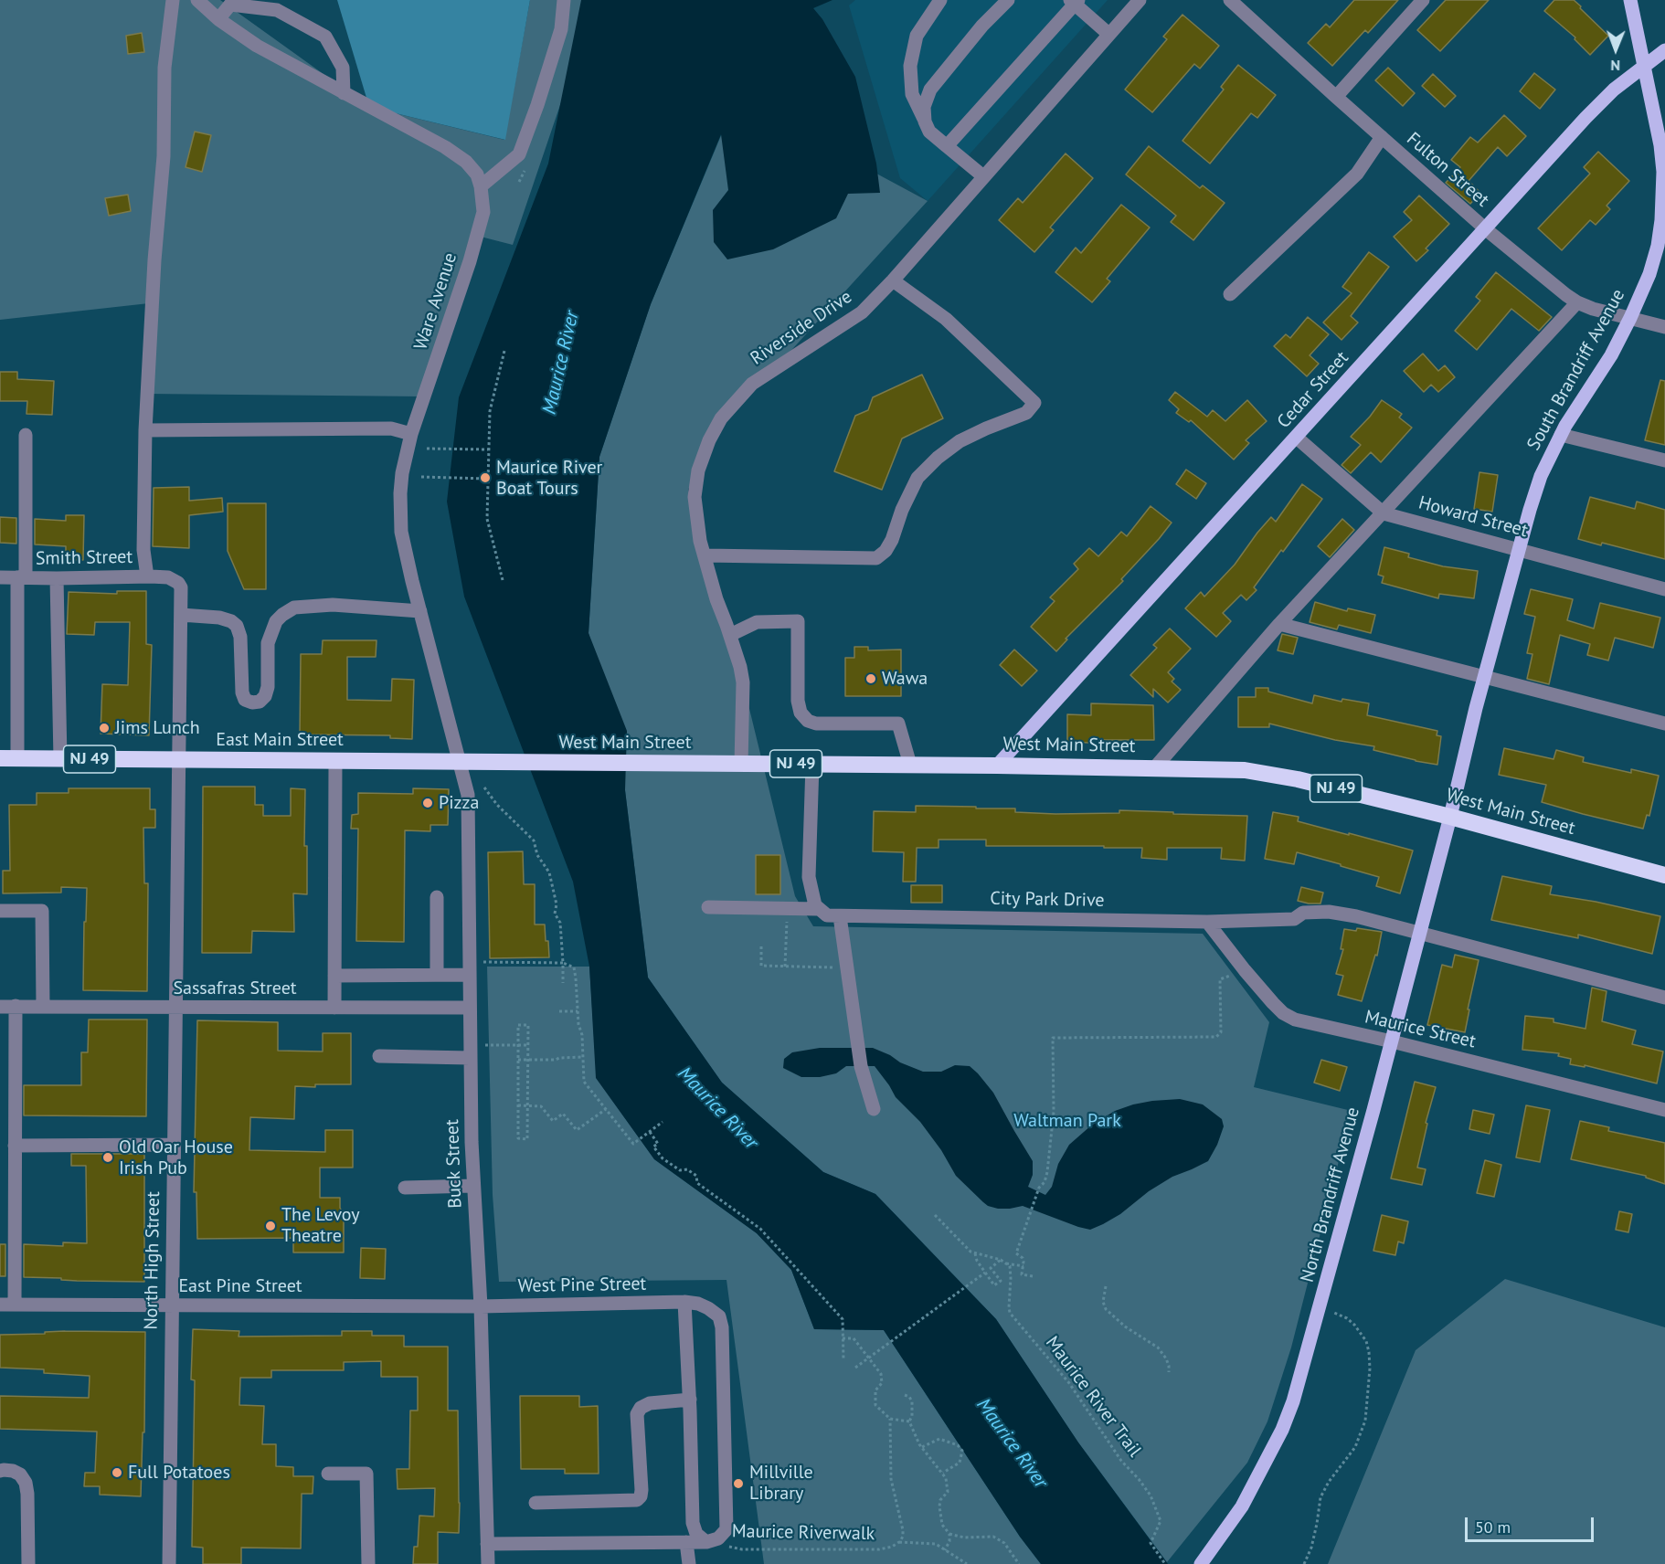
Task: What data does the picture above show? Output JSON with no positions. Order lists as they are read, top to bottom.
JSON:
{
  "streets": {
    "highway": ["East Main Street", "West Main Street", "NJ 49"],
    "main road": ["South Brandriff Avenue", "Cedar Street", "North Brandriff Avenue"],
    "street": [
      "Fulton Street",
      "Ware Avenue",
      "Riverside Drive",
      "Howard Street",
      "Smith Street",
      "City Park Drive",
      "Sassafras Street",
      "Maurice Street",
      "Buck Street",
      "North High Street",
      "West Pine Street",
      "East Pine Street"
    ],
    "path": ["Maurice River Trail", "Maurice Riverwalk"]
  },
  "crossings": [
    ["Fulton Street", "South Brandriff Avenue"],
    ["Fulton Street", "Cedar Street"],
    ["Ware Avenue", "East Main Street"],
    ["Ware Avenue", "West Main Street"],
    ["Ware Avenue", "Buck Street"],
    ["Riverside Drive", "West Main Street"],
    ["South Brandriff Avenue", "Cedar Street"],
    ["South Brandriff Avenue", "Howard Street"],
    ["South Brandriff Avenue", "West Main Street"],
    ["South Brandriff Avenue", "North Brandriff Avenue"],
    ["Cedar Street", "Howard Street"],
    ["Cedar Street", "West Main Street"],
    ["Smith Street", "North High Street"],
    ["East Main Street", "West Main Street"],
    ["East Main Street", "Buck Street"],
    ["East Main Street", "North High Street"],
    ["West Main Street", "Buck Street"],
    ["West Main Street", "North Brandriff Avenue"],
    ["City Park Drive", "Maurice Street"],
    ["City Park Drive", "North Brandriff Avenue"],
    ["Sassafras Street", "Buck Street"],
    ["Sassafras Street", "North High Street"],
    ["Maurice Street", "North Brandriff Avenue"],
    ["Buck Street", "West Pine Street"],
    ["Buck Street", "East Pine Street"],
    ["North High Street", "East Pine Street"],
    ["West Pine Street", "East Pine Street"],
    ["West Pine Street", "Maurice Riverwalk"]
  ],
  "water": ["Maurice River"],
  "parks": ["Waltman Park"],
  "places": [
    "Maurice River Boat Tours",
    "Wawa",
    "Jims Lunch",
    "Pizza",
    "Old Oar House Irish Pub",
    "The Levoy Theatre",
    "Full Potatoes",
    "Millville Library"
  ],
  "scale_bar": "50 m",
  "north": "bottom"
}
